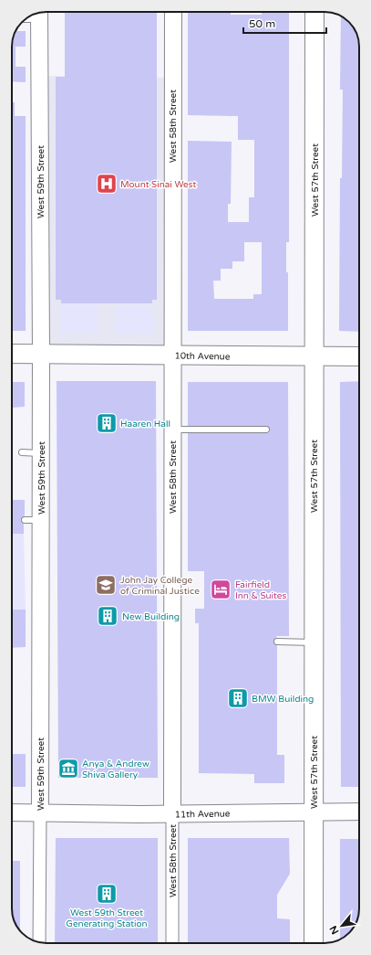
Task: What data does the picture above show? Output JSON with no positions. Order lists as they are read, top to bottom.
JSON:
{
  "streets": {
    "main road": ["West 57th Street", "10th Avenue"],
    "street": ["West 58th Street", "West 59th Street", "11th Avenue"]
  },
  "crossings": [
    ["West 58th Street", "10th Avenue"],
    ["West 58th Street", "11th Avenue"],
    ["West 57th Street", "10th Avenue"],
    ["West 57th Street", "11th Avenue"],
    ["West 59th Street", "10th Avenue"],
    ["West 59th Street", "11th Avenue"]
  ],
  "places": {
    "hospital": ["Mount Sinai West"],
    "building": [
      "Haaren Hall",
      "New Building",
      "BMW Building",
      "West 59th Street Generating Station"
    ],
    "school or university": ["John Jay College of Criminal Justice"],
    "hotel": ["Fairfield Inn & Suites"],
    "museum": ["Anya & Andrew Shiva Gallery"]
  },
  "scale_bar": "50 m",
  "north": "bottom left"
}
